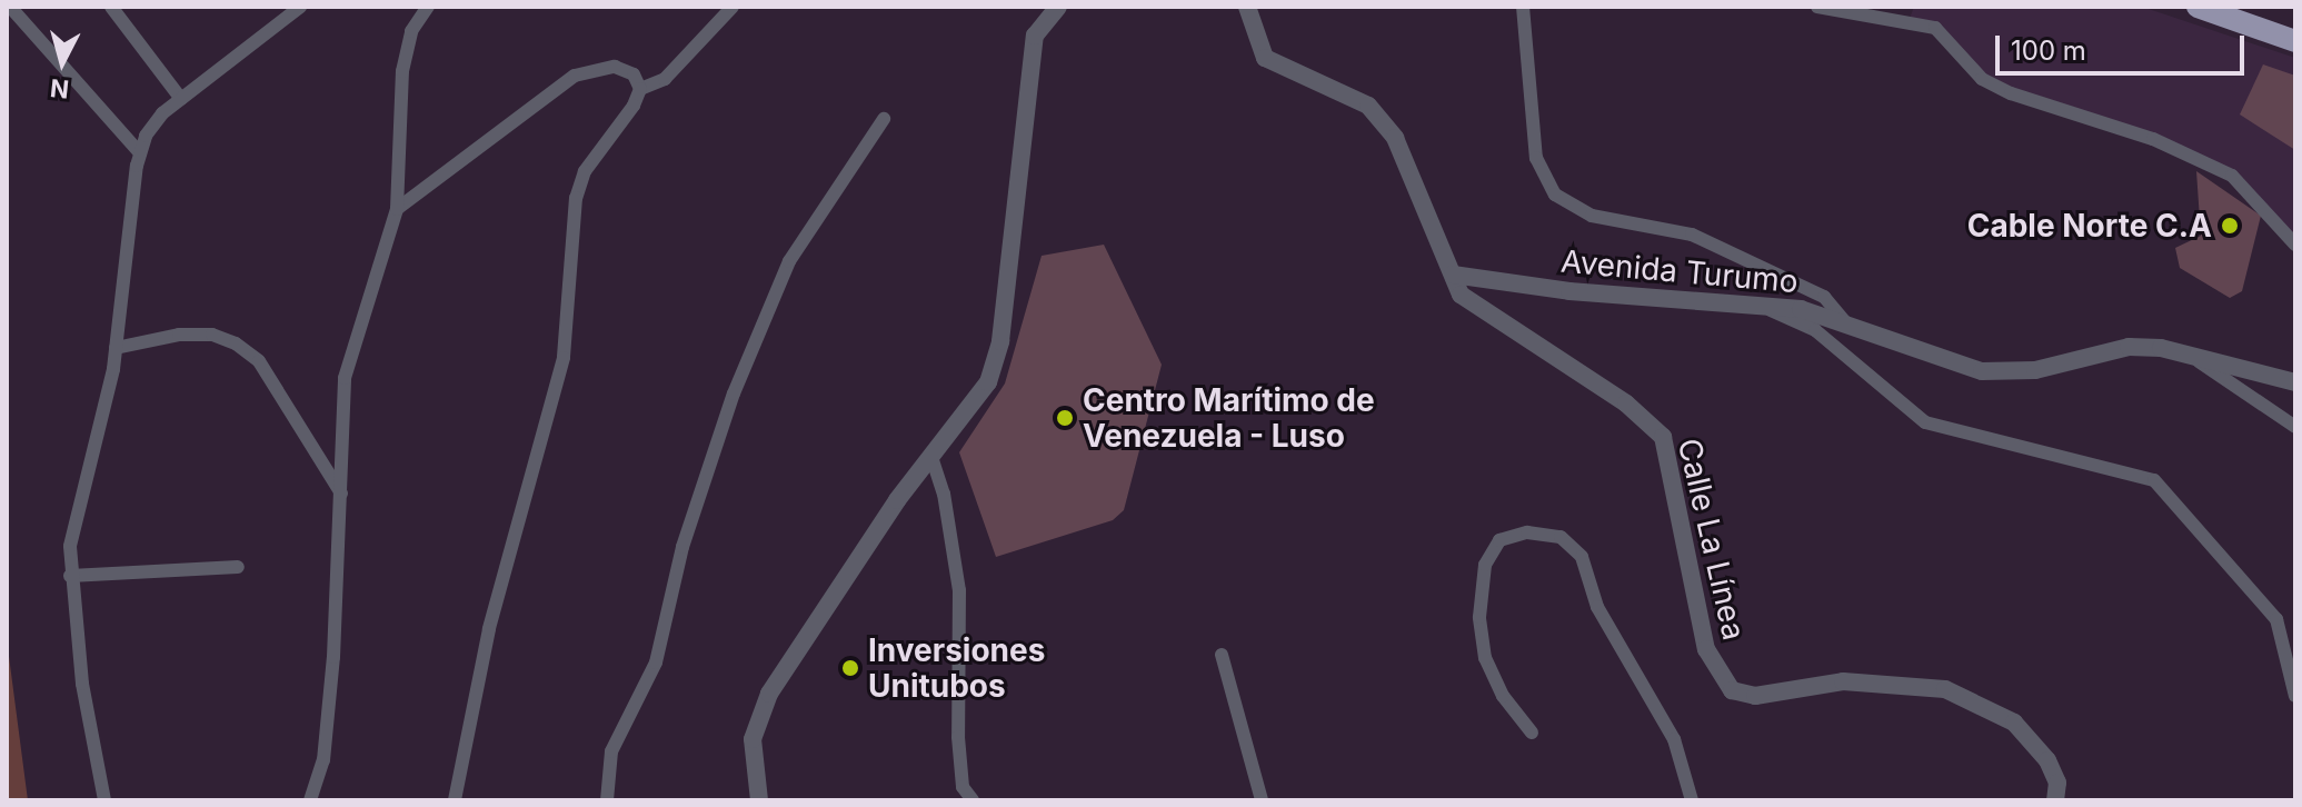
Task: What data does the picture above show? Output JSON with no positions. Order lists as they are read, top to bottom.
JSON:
{
  "streets": {
    "street": ["Avenida Turumo", "Calle La Línea"]
  },
  "crossings": [
    ["Avenida Turumo", "Calle La Línea"]
  ],
  "places": ["Cable Norte C.A", "Centro Marítimo de Venezuela - Luso", "Inversiones Unitubos"],
  "scale_bar": "100 m",
  "north": "bottom"
}
